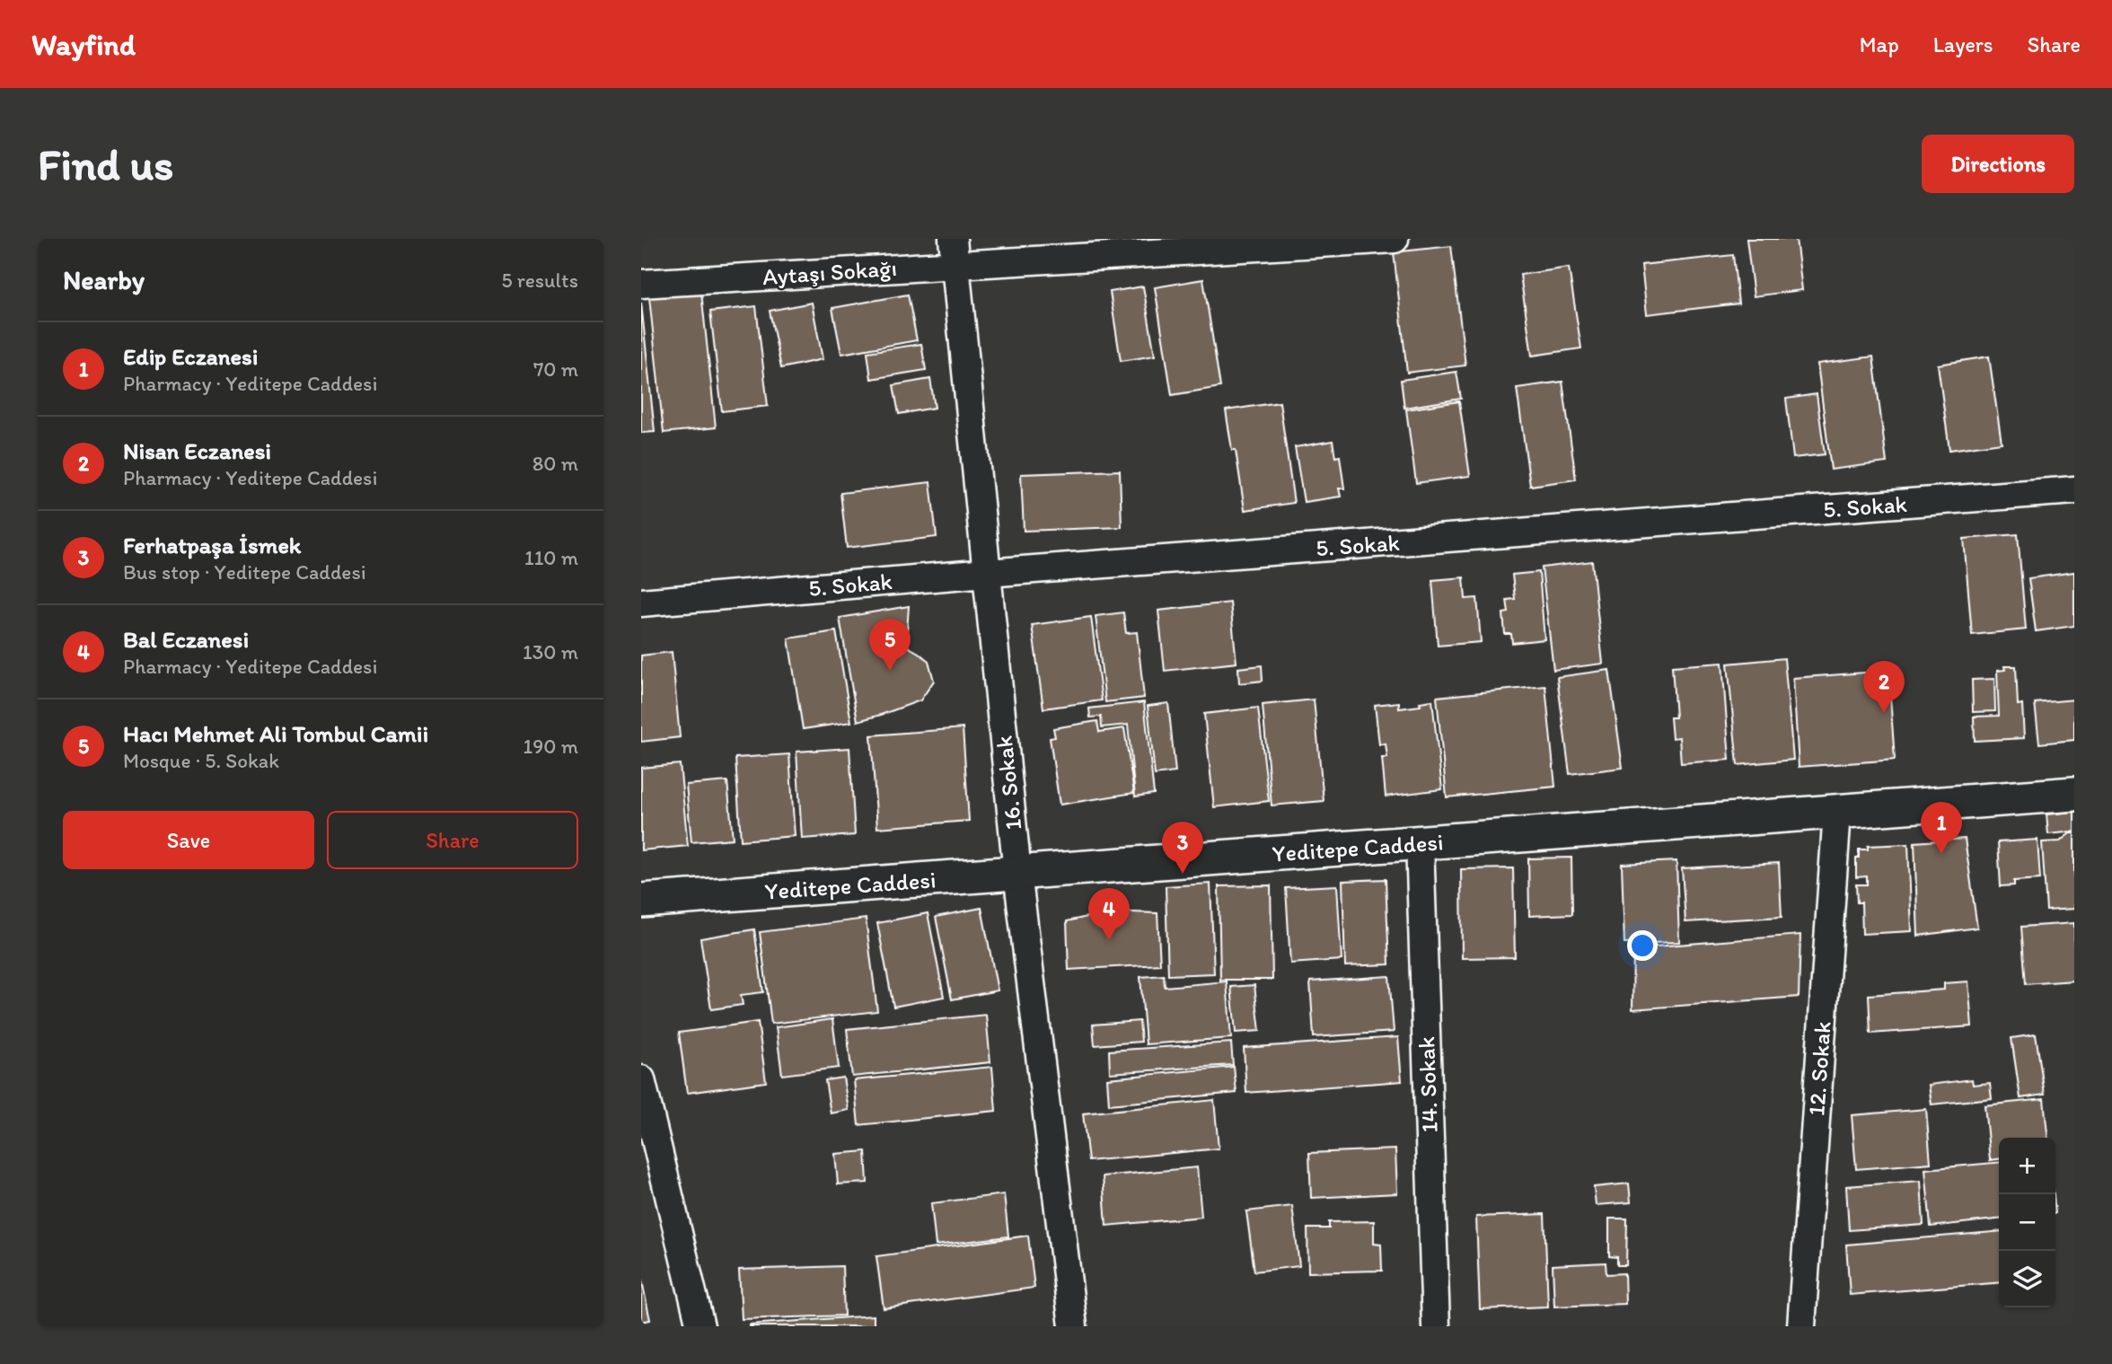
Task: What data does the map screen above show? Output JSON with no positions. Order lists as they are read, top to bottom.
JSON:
{
  "streets": {
    "street": [
      "Aytaşı Sokağı",
      "5. Sokak",
      "16. Sokak",
      "Yeditepe Caddesi",
      "12. Sokak",
      "14. Sokak"
    ]
  },
  "crossings": [
    ["Aytaşı Sokağı", "16. Sokak"],
    ["5. Sokak", "16. Sokak"],
    ["16. Sokak", "Yeditepe Caddesi"],
    ["Yeditepe Caddesi", "12. Sokak"],
    ["Yeditepe Caddesi", "14. Sokak"]
  ],
  "page": {
    "header": "Wayfind",
    "nav": ["Map", "Layers", "Share"],
    "buttons": [
      "Directions",
      ["Save", "Share"]
    ],
    "title": "Find us",
    "heading": ["Nearby", "5 results"],
    "list": [
      {
        "mark": "1",
        "name": "Edip Eczanesi",
        "note": "Pharmacy · Yeditepe Caddesi",
        "value": "70 m"
      },
      {
        "mark": "2",
        "name": "Nisan Eczanesi",
        "note": "Pharmacy · Yeditepe Caddesi",
        "value": "80 m"
      },
      {
        "mark": "3",
        "name": "Ferhatpaşa İsmek",
        "note": "Bus stop · Yeditepe Caddesi",
        "value": "110 m"
      },
      {
        "mark": "4",
        "name": "Bal Eczanesi",
        "note": "Pharmacy · Yeditepe Caddesi",
        "value": "130 m"
      },
      {
        "mark": "5",
        "name": "Hacı Mehmet Ali Tombul Camii",
        "note": "Mosque · 5. Sokak",
        "value": "190 m"
      }
    ],
    "pins": [
      "5",
      "2",
      "1",
      "3",
      "4"
    ],
    "map_buttons": ["+", "−"]
  }
}
